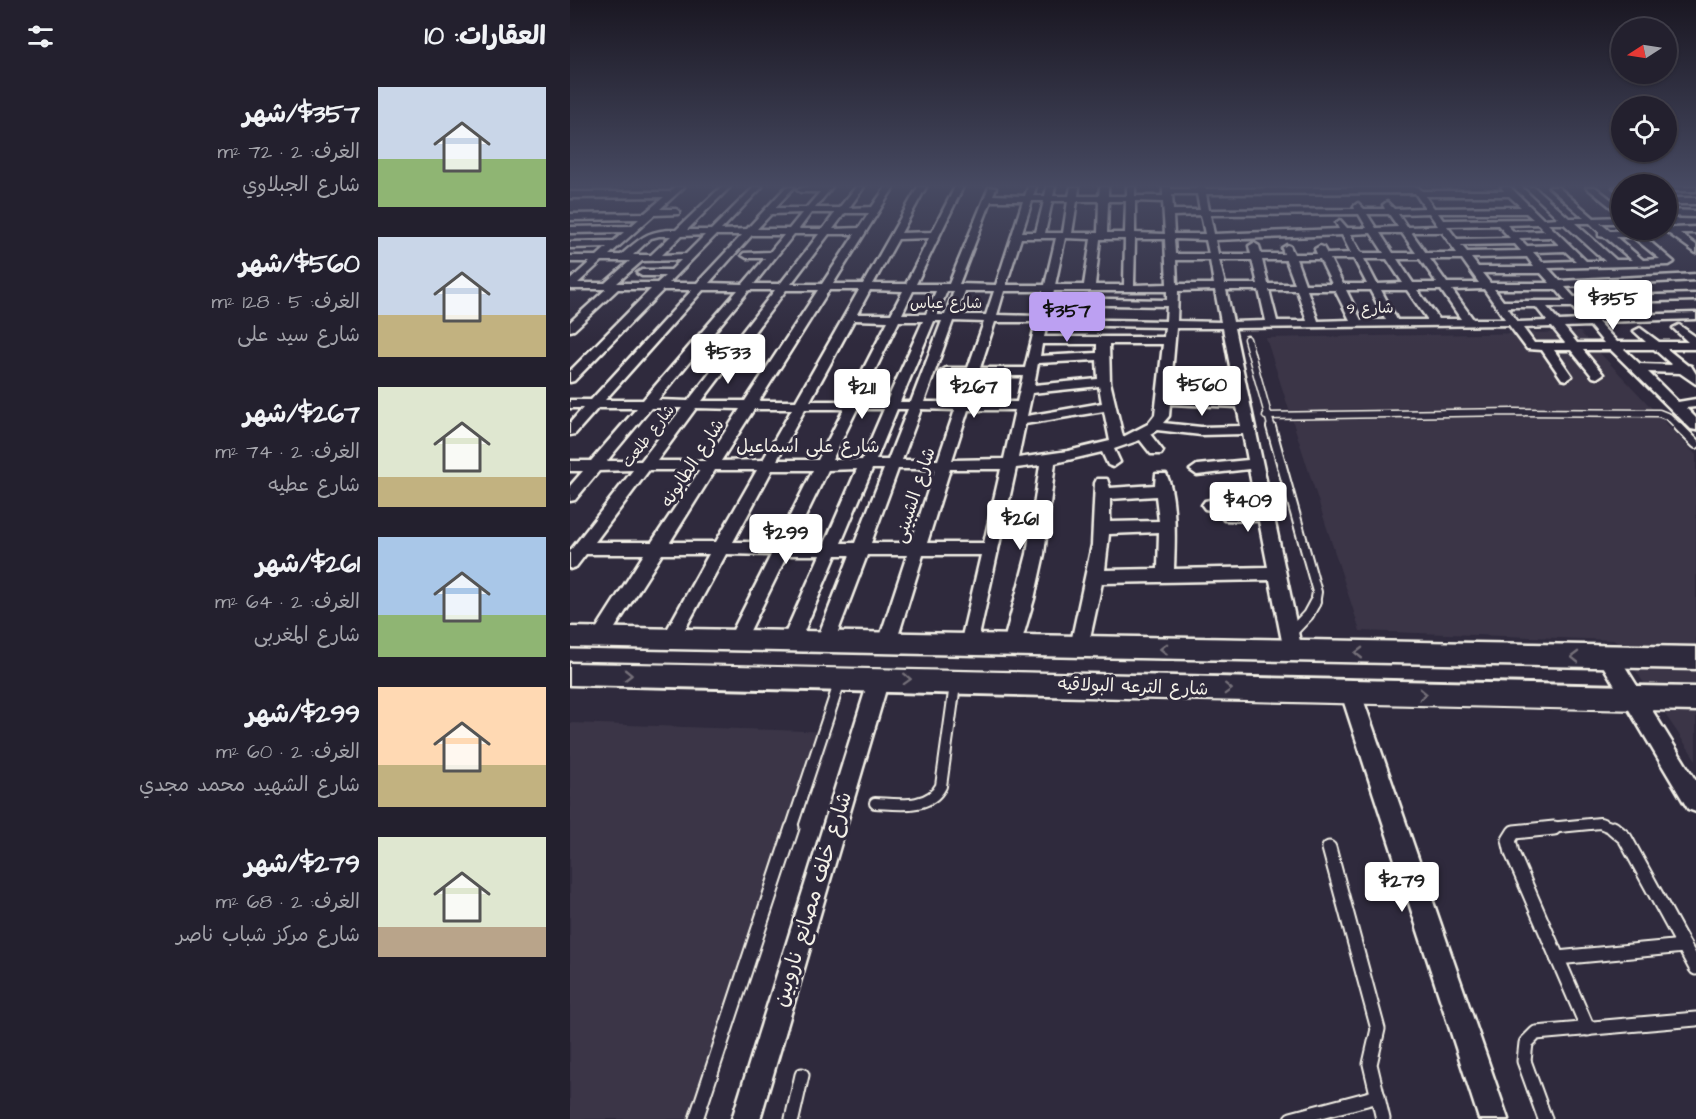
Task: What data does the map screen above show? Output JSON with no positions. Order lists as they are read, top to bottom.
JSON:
{
  "streets": {
    "street": [
      "شارع عباس",
      "شارع 9",
      "شارع طلعت",
      "شارع على اسماعيل",
      "شارع الطابونه",
      "شارع الشبينى",
      "شارع الترعه البولاقيه",
      "شارع خلف مصانع ناروبين"
    ]
  },
  "crossings": [
    ["شارع عباس", "شارع 9"],
    ["شارع عباس", "شارع الشبينى"],
    ["شارع طلعت", "شارع على اسماعيل"],
    ["شارع على اسماعيل", "شارع الطابونه"],
    ["شارع على اسماعيل", "شارع الشبينى"],
    ["شارع الطابونه", "شارع الترعه البولاقيه"],
    ["شارع الشبينى", "شارع الترعه البولاقيه"],
    ["شارع الترعه البولاقيه", "شارع خلف مصانع ناروبين"]
  ],
  "north": "left",
  "page": {
    "heading": "العقارات: 10",
    "list": [
      {
        "name": "$357/شهر",
        "note": "الغرف: 2 · 72 m² · شارع الجبلاوي"
      },
      {
        "name": "$560/شهر",
        "note": "الغرف: 5 · 128 m² · شارع سيد على"
      },
      {
        "name": "$267/شهر",
        "note": "الغرف: 2 · 74 m² · شارع عطيه"
      },
      {
        "name": "$261/شهر",
        "note": "الغرف: 2 · 64 m² · شارع المغربى"
      },
      {
        "name": "$299/شهر",
        "note": "الغرف: 2 · 60 m² · شارع الشهيد محمد مجدي"
      },
      {
        "name": "$279/شهر",
        "note": "الغرف: 2 · 68 m² · شارع مركز شباب ناصر"
      }
    ],
    "price": [
      "$355",
      "$357",
      "$533",
      "$560",
      "$267",
      "$211",
      "$409",
      "$261",
      "$299",
      "$279"
    ]
  }
}
